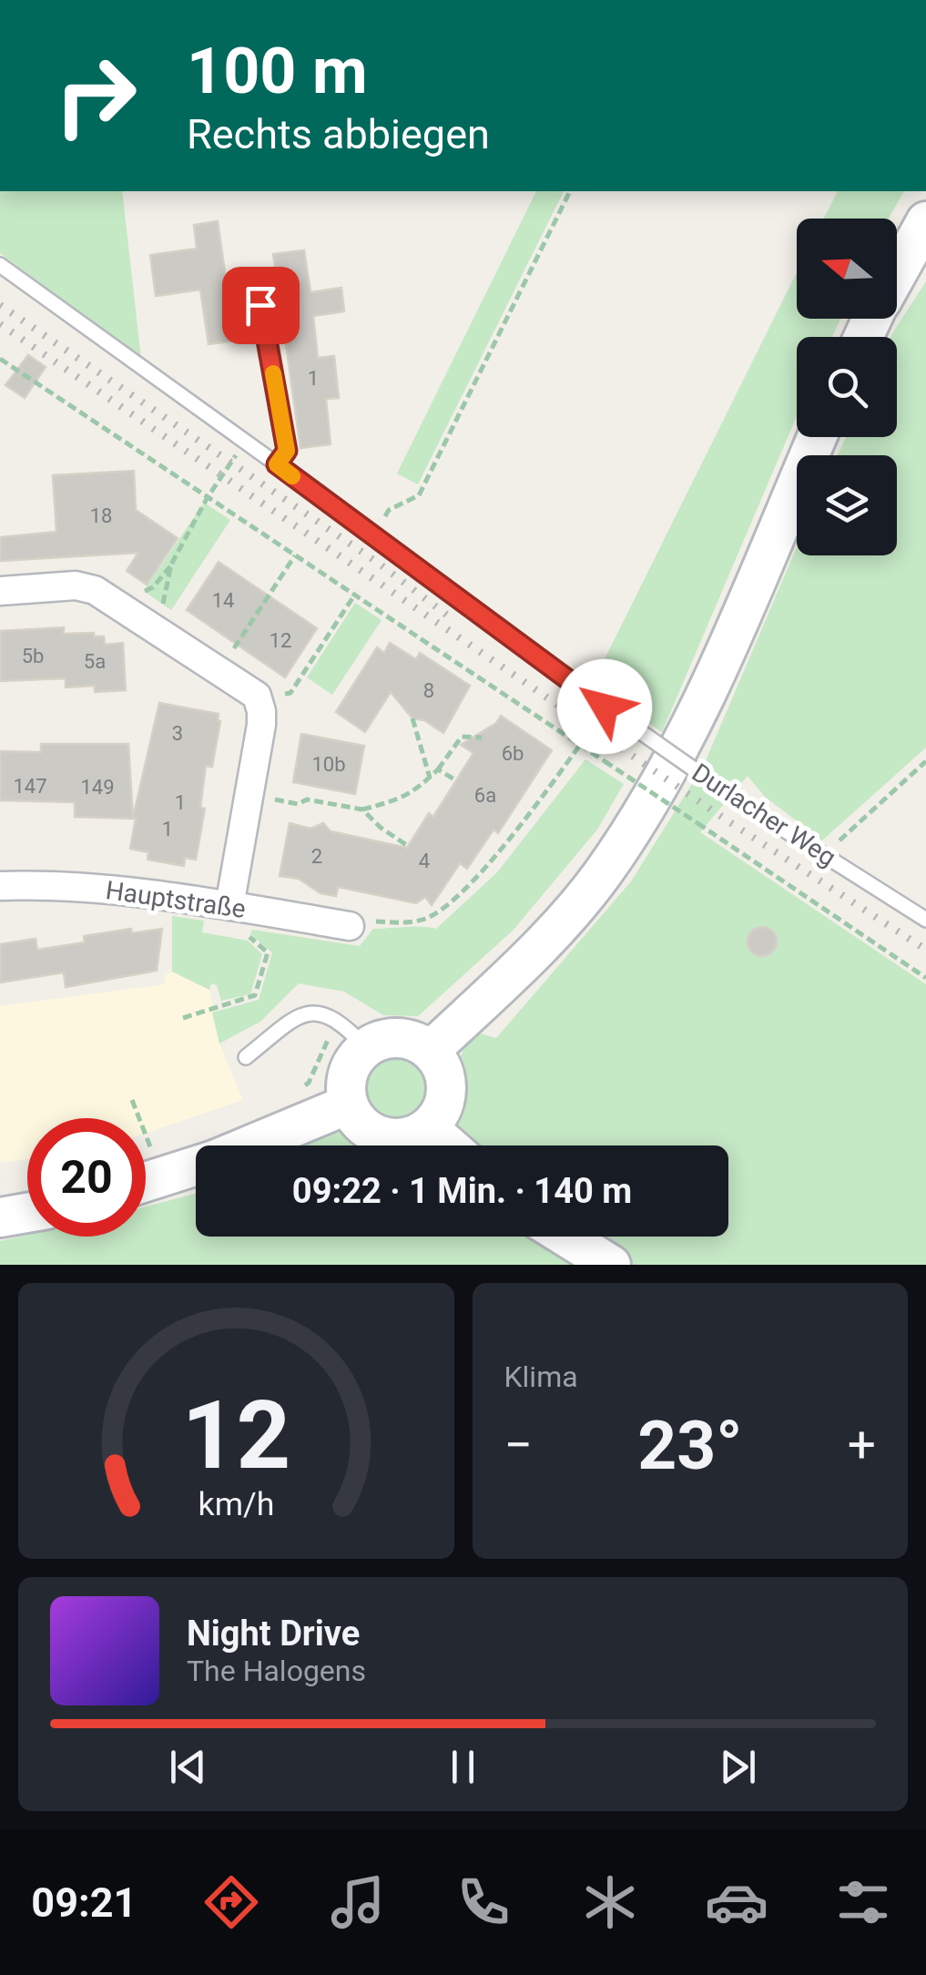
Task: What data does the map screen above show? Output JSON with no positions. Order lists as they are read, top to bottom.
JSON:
{
  "streets": {
    "street": ["Hauptstraße"],
    "lane": ["Durlacher Weg"]
  },
  "house_numbers": [
    "1",
    "18",
    "14",
    "12",
    "5b",
    "5a",
    "8",
    "3",
    "6b",
    "10b",
    "147",
    "149",
    "6a",
    "1",
    "1",
    "2",
    "4"
  ],
  "north": "left",
  "page": {
    "turn": ["100 m", "Rechts abbiegen"],
    "limit": "20",
    "trip": "09:22 · 1 Min. · 140 m",
    "tile": "Klima",
    "heat": ["−", "23°", "+"],
    "song": ["Night Drive", "The Halogens"],
    "tabs": "09:21",
    "gauge": ["12", "km/h"]
  }
}
